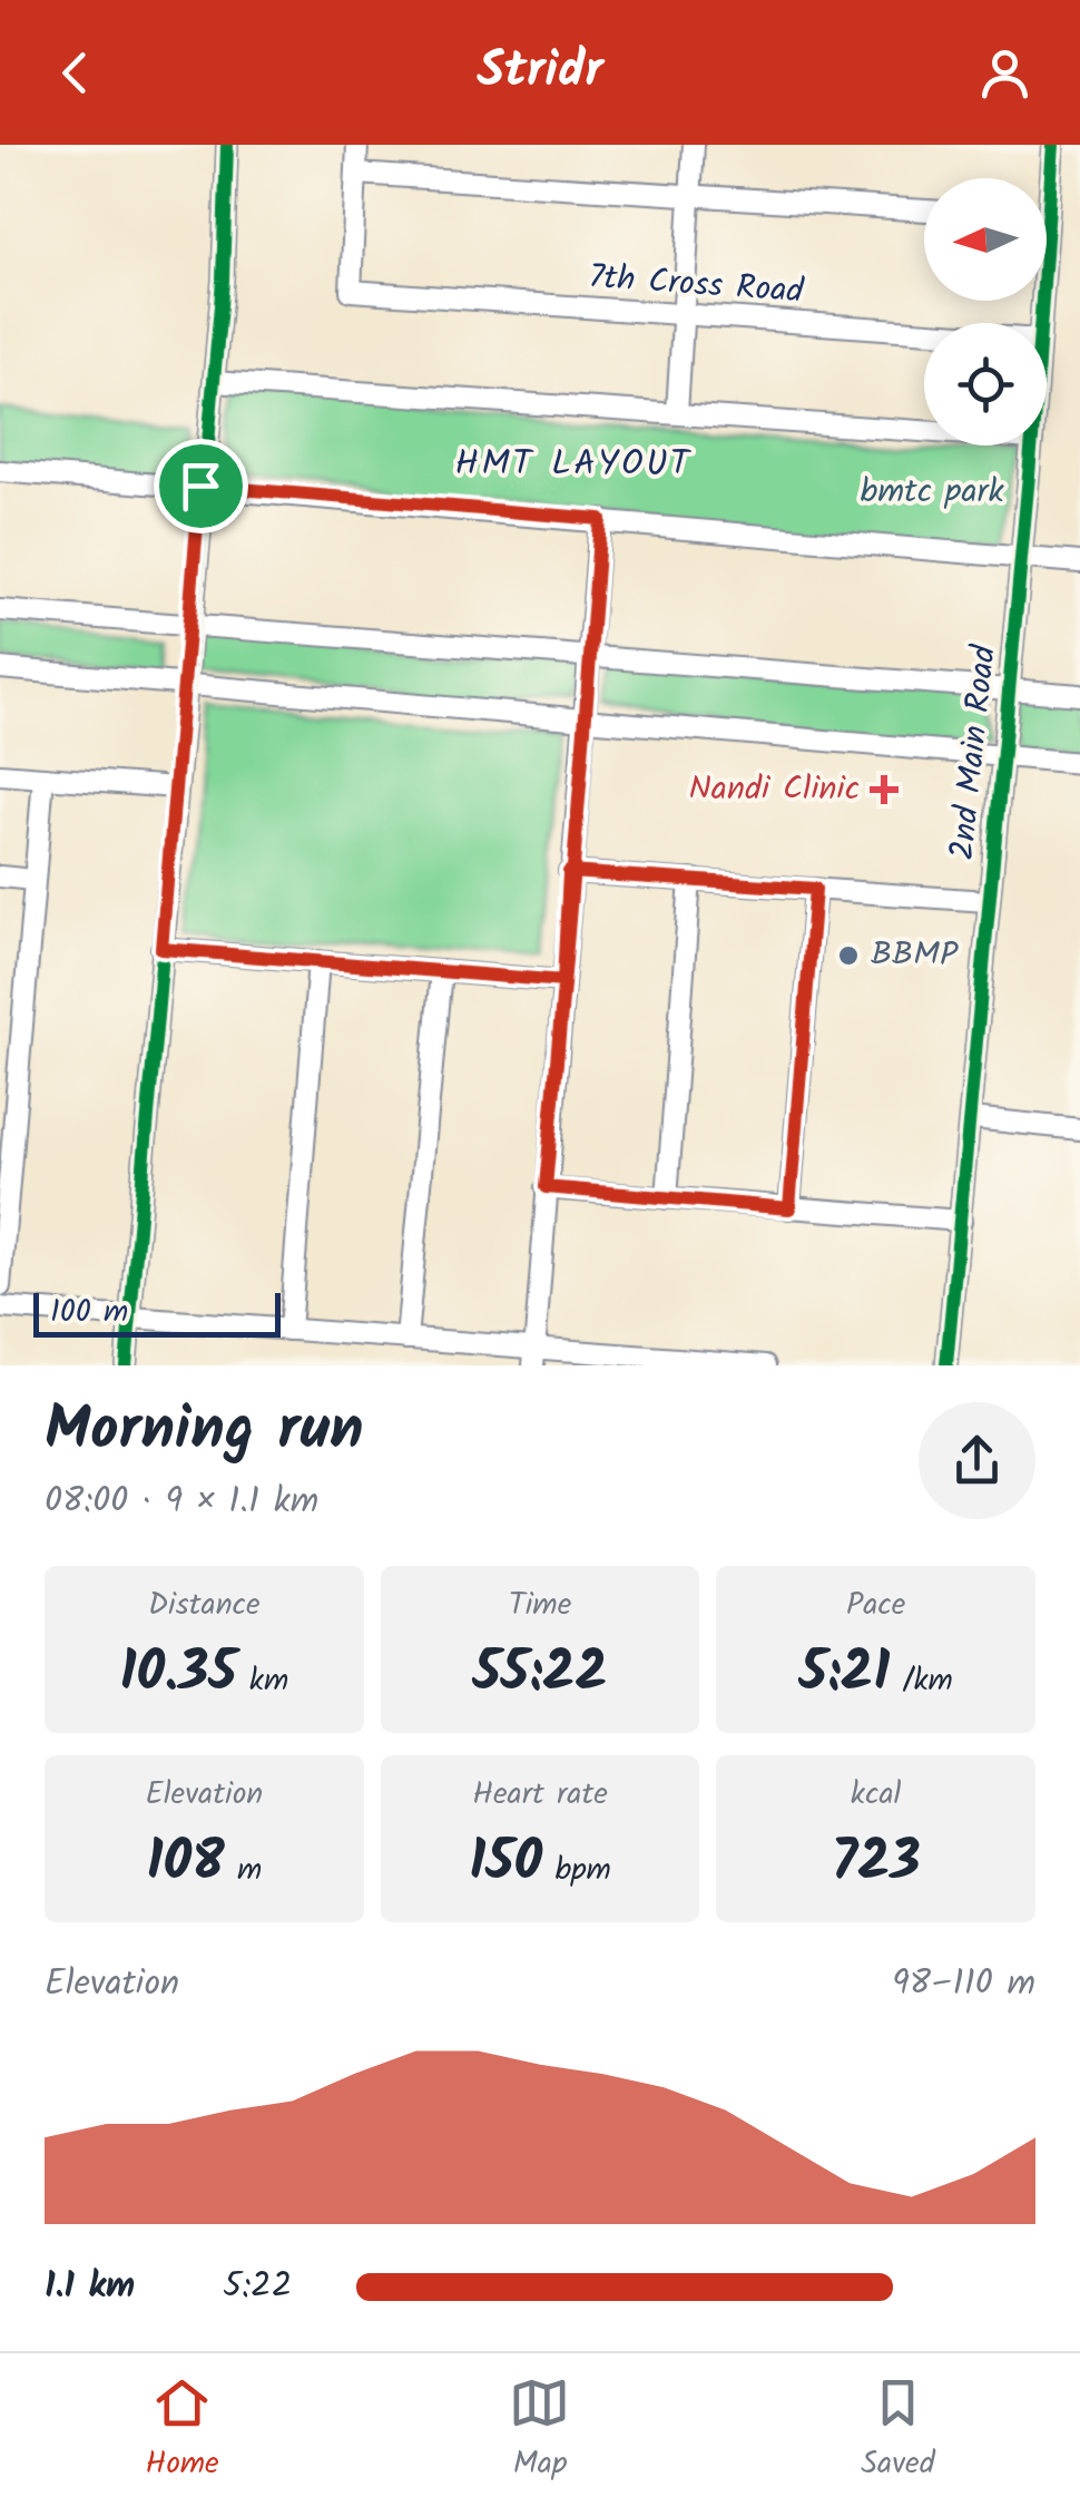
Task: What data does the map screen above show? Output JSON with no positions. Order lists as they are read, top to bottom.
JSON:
{
  "streets": {
    "street": ["7th Cross Road", "2nd Main Road"]
  },
  "districts": ["HMT LAYOUT"],
  "parks": ["bmtc park"],
  "places": {
    "health": ["Nandi Clinic"],
    "other": ["BBMP"]
  },
  "scale_bar": "100 m",
  "north": "left",
  "page": {
    "header": "Stridr",
    "scale": "100 m",
    "heading": ["Morning run", "08:00 · 9 × 1.1 km"],
    "stats": [
      ["Distance", "10.35 km"],
      ["Time", "55:22"],
      ["Pace", "5:21 /km"],
      ["Elevation", "108 m"],
      ["Heart rate", "150 bpm"],
      ["kcal", "723"]
    ],
    "chart": ["Elevation", "98–110 m"],
    "list": [
      {
        "name": "1.1 km",
        "note": "5:22"
      }
    ],
    "tabs": ["Home", "Map", "Saved"]
  }
}
